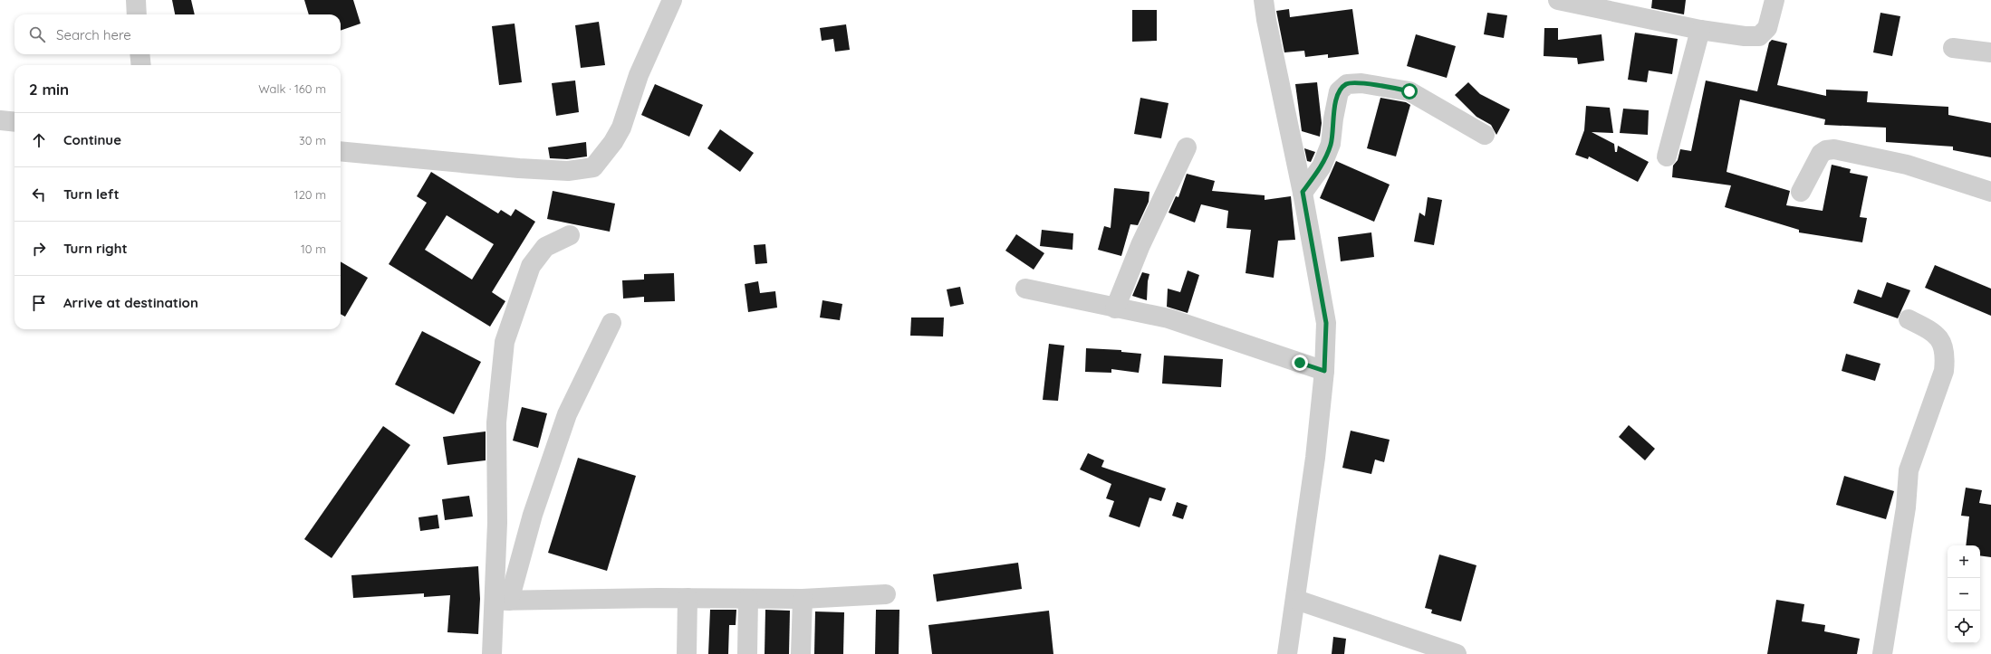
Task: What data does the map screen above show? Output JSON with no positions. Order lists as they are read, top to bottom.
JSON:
{
  "page": {
    "search": "Search here",
    "heading": ["2 min", "Walk · 160 m"],
    "list": [
      ["Continue", "30 m"],
      ["Turn left", "120 m"],
      ["Turn right", "10 m"],
      "Arrive at destination"
    ],
    "map_buttons": ["+", "−"]
  }
}
